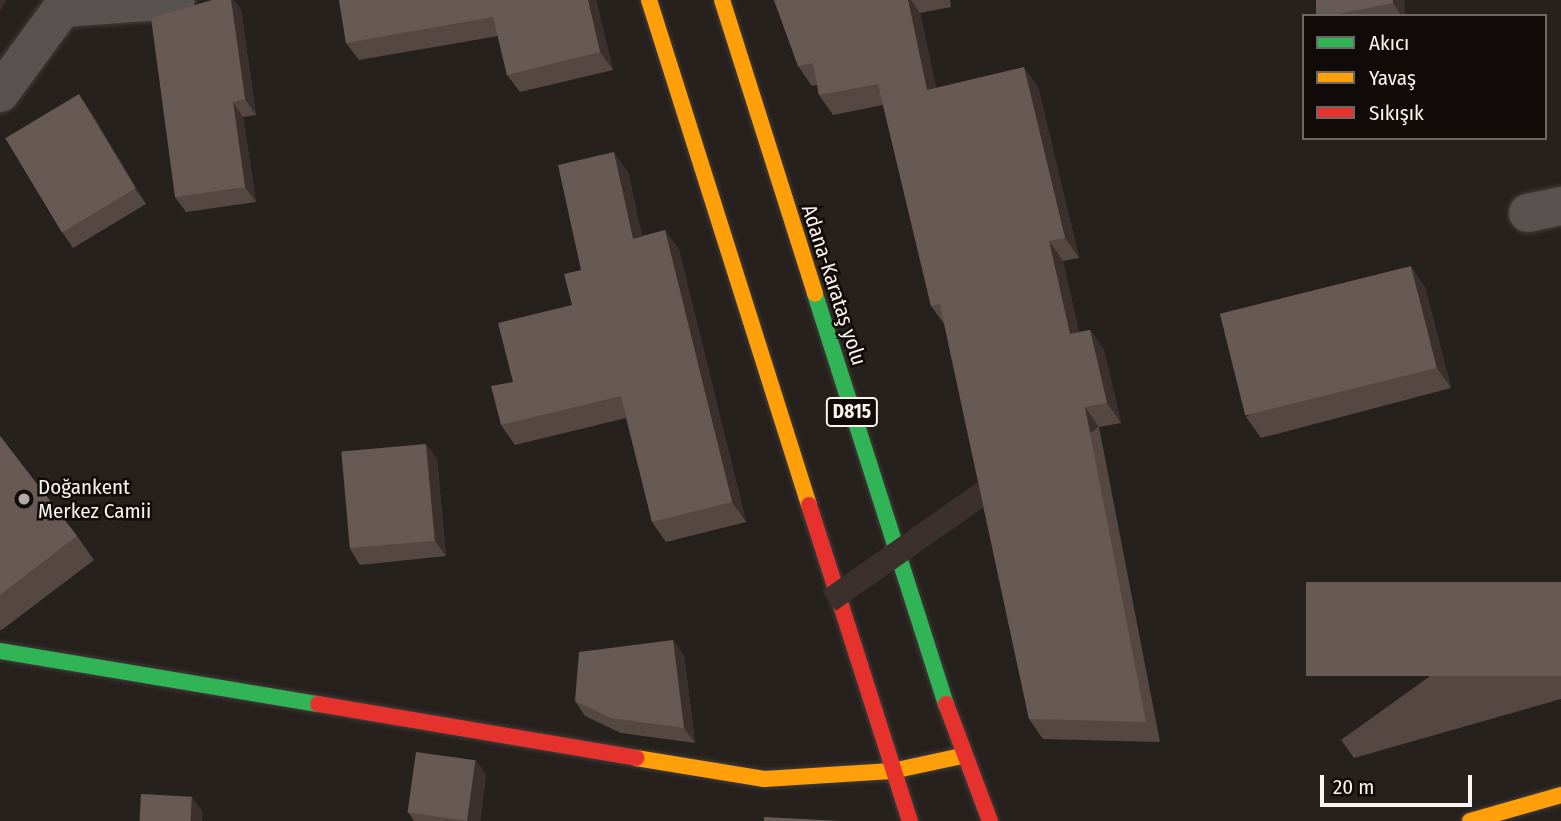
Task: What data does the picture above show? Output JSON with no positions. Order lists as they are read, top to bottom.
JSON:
{
  "streets": {
    "main road": ["Adana-Karataş yolu", "D815"]
  },
  "places": ["Doğankent Merkez Camii"],
  "legend": ["Akıcı", "Yavaş", "Sıkışık"],
  "scale_bar": "20 m"
}
